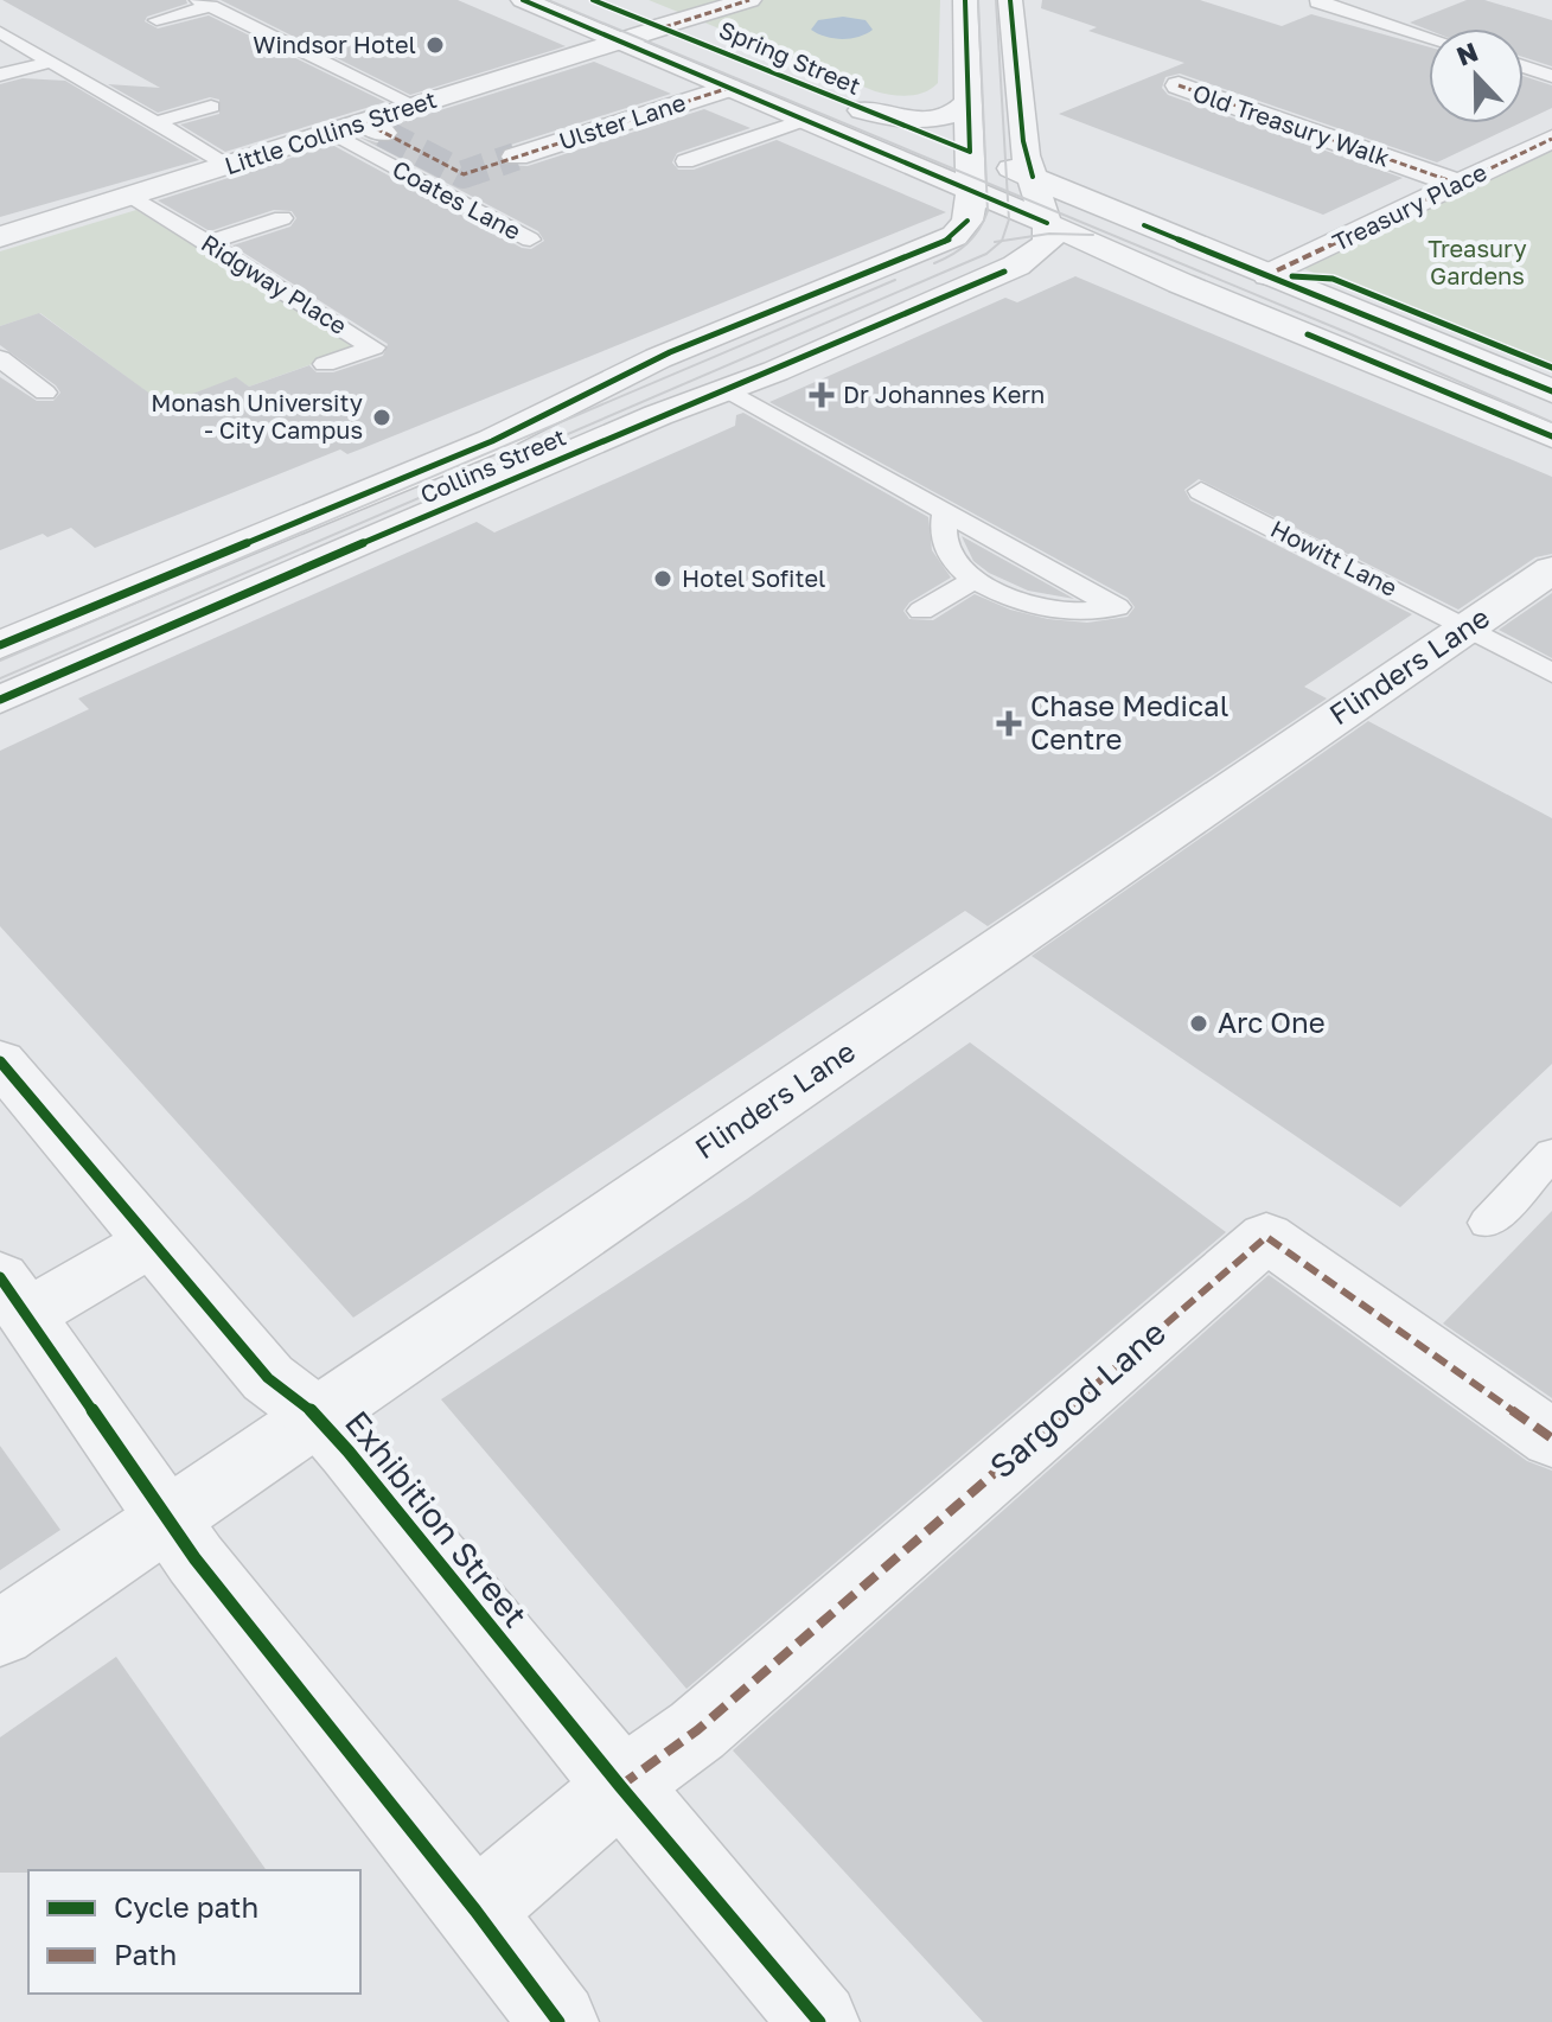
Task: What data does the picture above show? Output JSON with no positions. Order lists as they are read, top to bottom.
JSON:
{
  "streets": {
    "street": [
      "Spring Street",
      "Ulster Lane",
      "Old Treasury Walk",
      "Little Collins Street",
      "Treasury Place",
      "Collins Street",
      "Flinders Lane",
      "Sargood Lane",
      "Exhibition Street"
    ],
    "lane": ["Coates Lane", "Ridgway Place", "Howitt Lane"]
  },
  "crossings": [
    ["Spring Street", "Ulster Lane"],
    ["Spring Street", "Little Collins Street"],
    ["Spring Street", "Treasury Place"],
    ["Spring Street", "Collins Street"],
    ["Old Treasury Walk", "Treasury Place"],
    ["Little Collins Street", "Coates Lane"],
    ["Little Collins Street", "Ridgway Place"],
    ["Howitt Lane", "Flinders Lane"],
    ["Flinders Lane", "Exhibition Street"],
    ["Sargood Lane", "Exhibition Street"]
  ],
  "parks": ["Treasury Gardens"],
  "places": {
    "other": [
      "Windsor Hotel",
      "Monash University - City Campus",
      "Hotel Sofitel",
      "Arc One"
    ],
    "health": ["Dr Johannes Kern", "Chase Medical Centre"]
  },
  "legend": ["Cycle path", "Path"],
  "north": "top"
}
